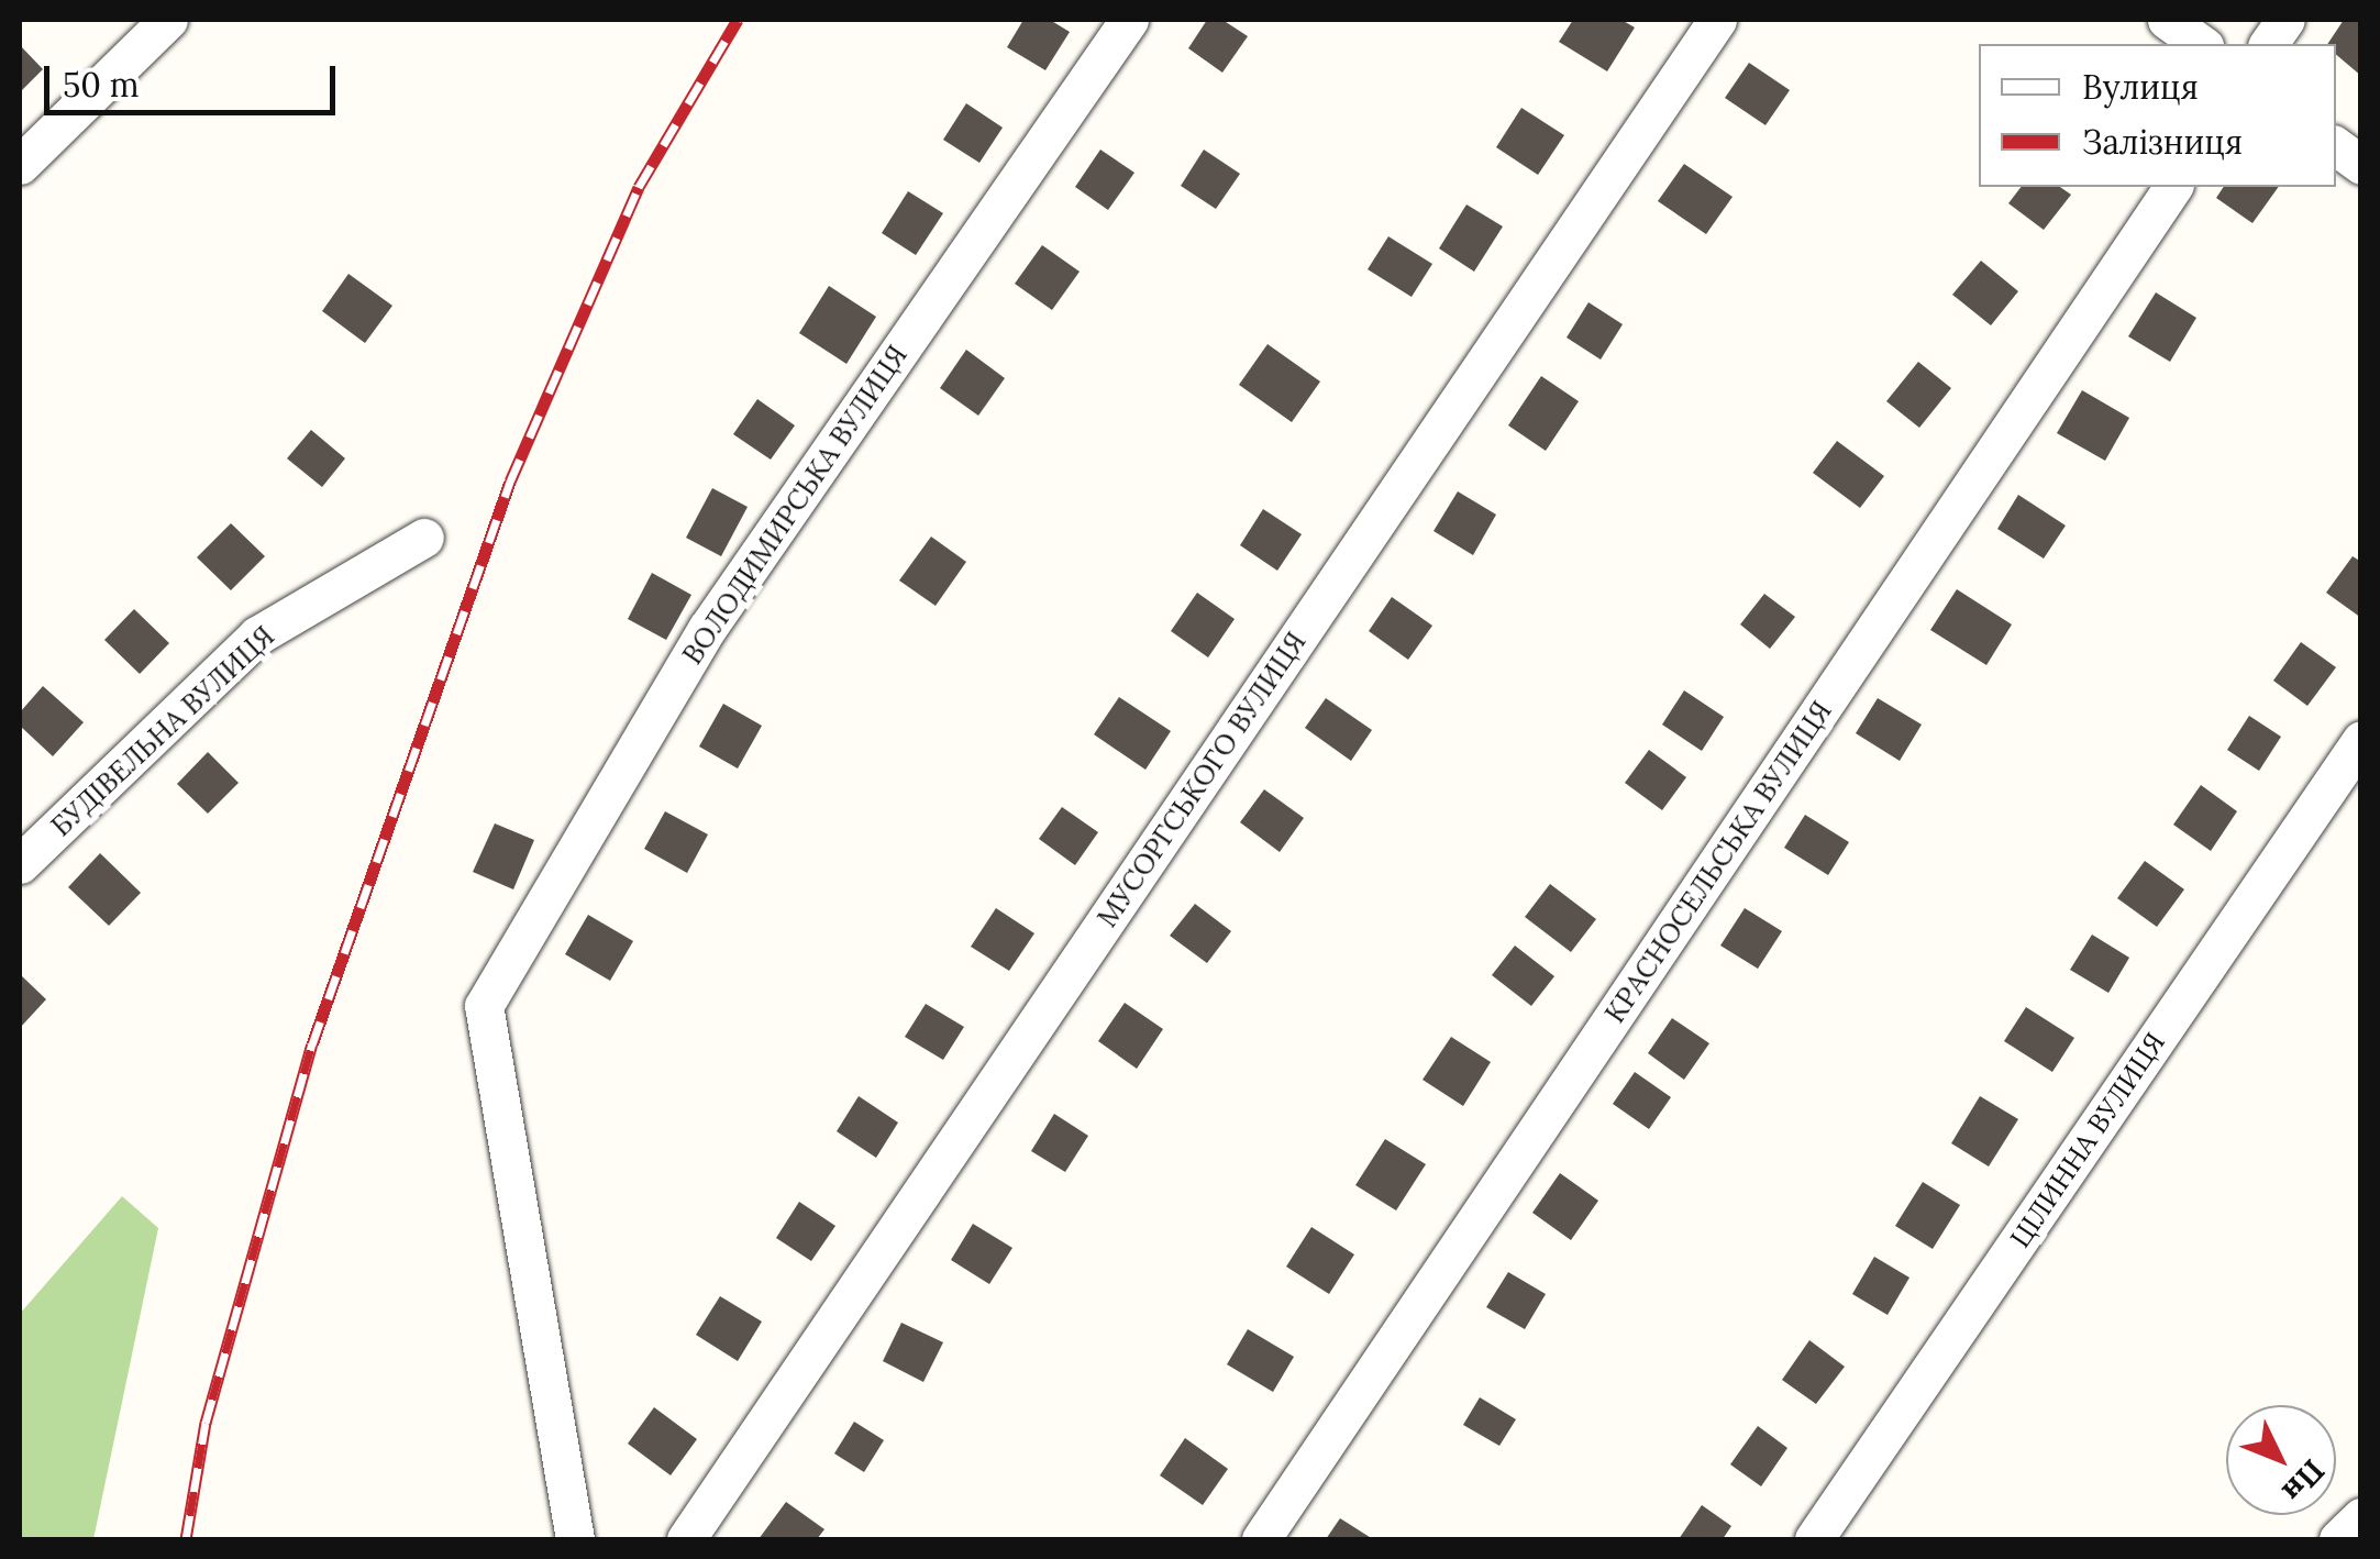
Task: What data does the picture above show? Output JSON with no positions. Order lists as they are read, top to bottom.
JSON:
{
  "streets": {
    "street": [
      "ВОЛОДИМИРСЬКА ВУЛИЦЯ",
      "БУДІВЕЛЬНА ВУЛИЦЯ",
      "МУСОРГСЬКОГО ВУЛИЦЯ",
      "КРАСНОСЕЛЬСЬКА ВУЛИЦЯ",
      "ЦІЛИННА ВУЛИЦЯ"
    ]
  },
  "legend": ["Вулиця", "Залізниця"],
  "scale_bar": "50 m",
  "north": "bottom right"
}
